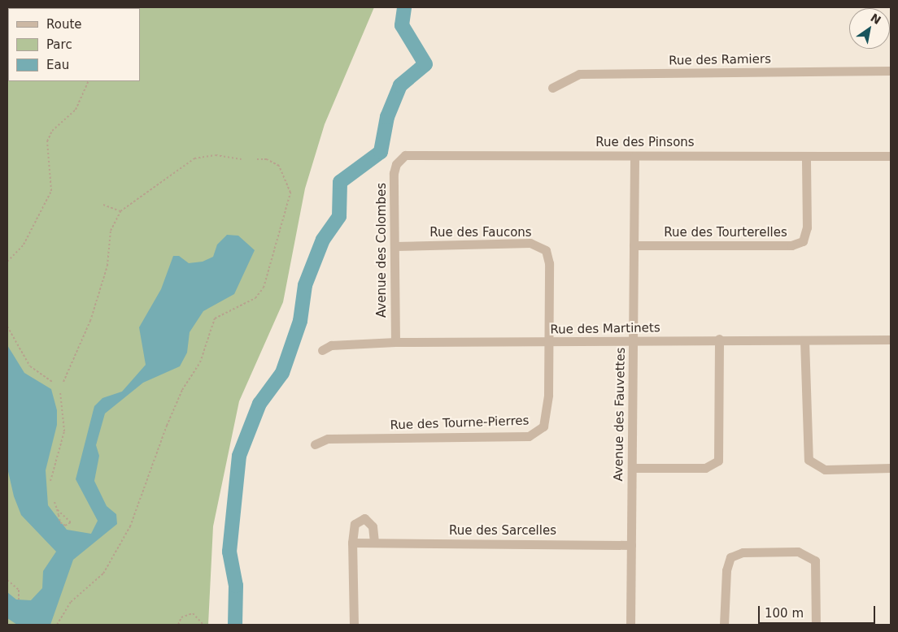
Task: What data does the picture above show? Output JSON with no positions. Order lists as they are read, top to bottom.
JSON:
{
  "streets": {
    "street": [
      "Rue des Ramiers",
      "Rue des Pinsons",
      "Rue des Faucons",
      "Rue des Tourterelles",
      "Avenue des Colombes",
      "Rue des Martinets",
      "Avenue des Fauvettes",
      "Rue des Tourne-Pierres",
      "Rue des Sarcelles"
    ]
  },
  "crossings": [
    ["Rue des Pinsons", "Rue des Tourterelles"],
    ["Rue des Pinsons", "Avenue des Colombes"],
    ["Rue des Pinsons", "Avenue des Fauvettes"],
    ["Rue des Faucons", "Avenue des Colombes"],
    ["Rue des Faucons", "Rue des Martinets"],
    ["Rue des Faucons", "Rue des Tourne-Pierres"],
    ["Rue des Tourterelles", "Avenue des Fauvettes"],
    ["Avenue des Colombes", "Rue des Martinets"],
    ["Rue des Martinets", "Avenue des Fauvettes"],
    ["Rue des Martinets", "Rue des Tourne-Pierres"],
    ["Avenue des Fauvettes", "Rue des Sarcelles"]
  ],
  "legend": ["Route", "Parc", "Eau"],
  "scale_bar": "100 m",
  "north": "top right"
}
